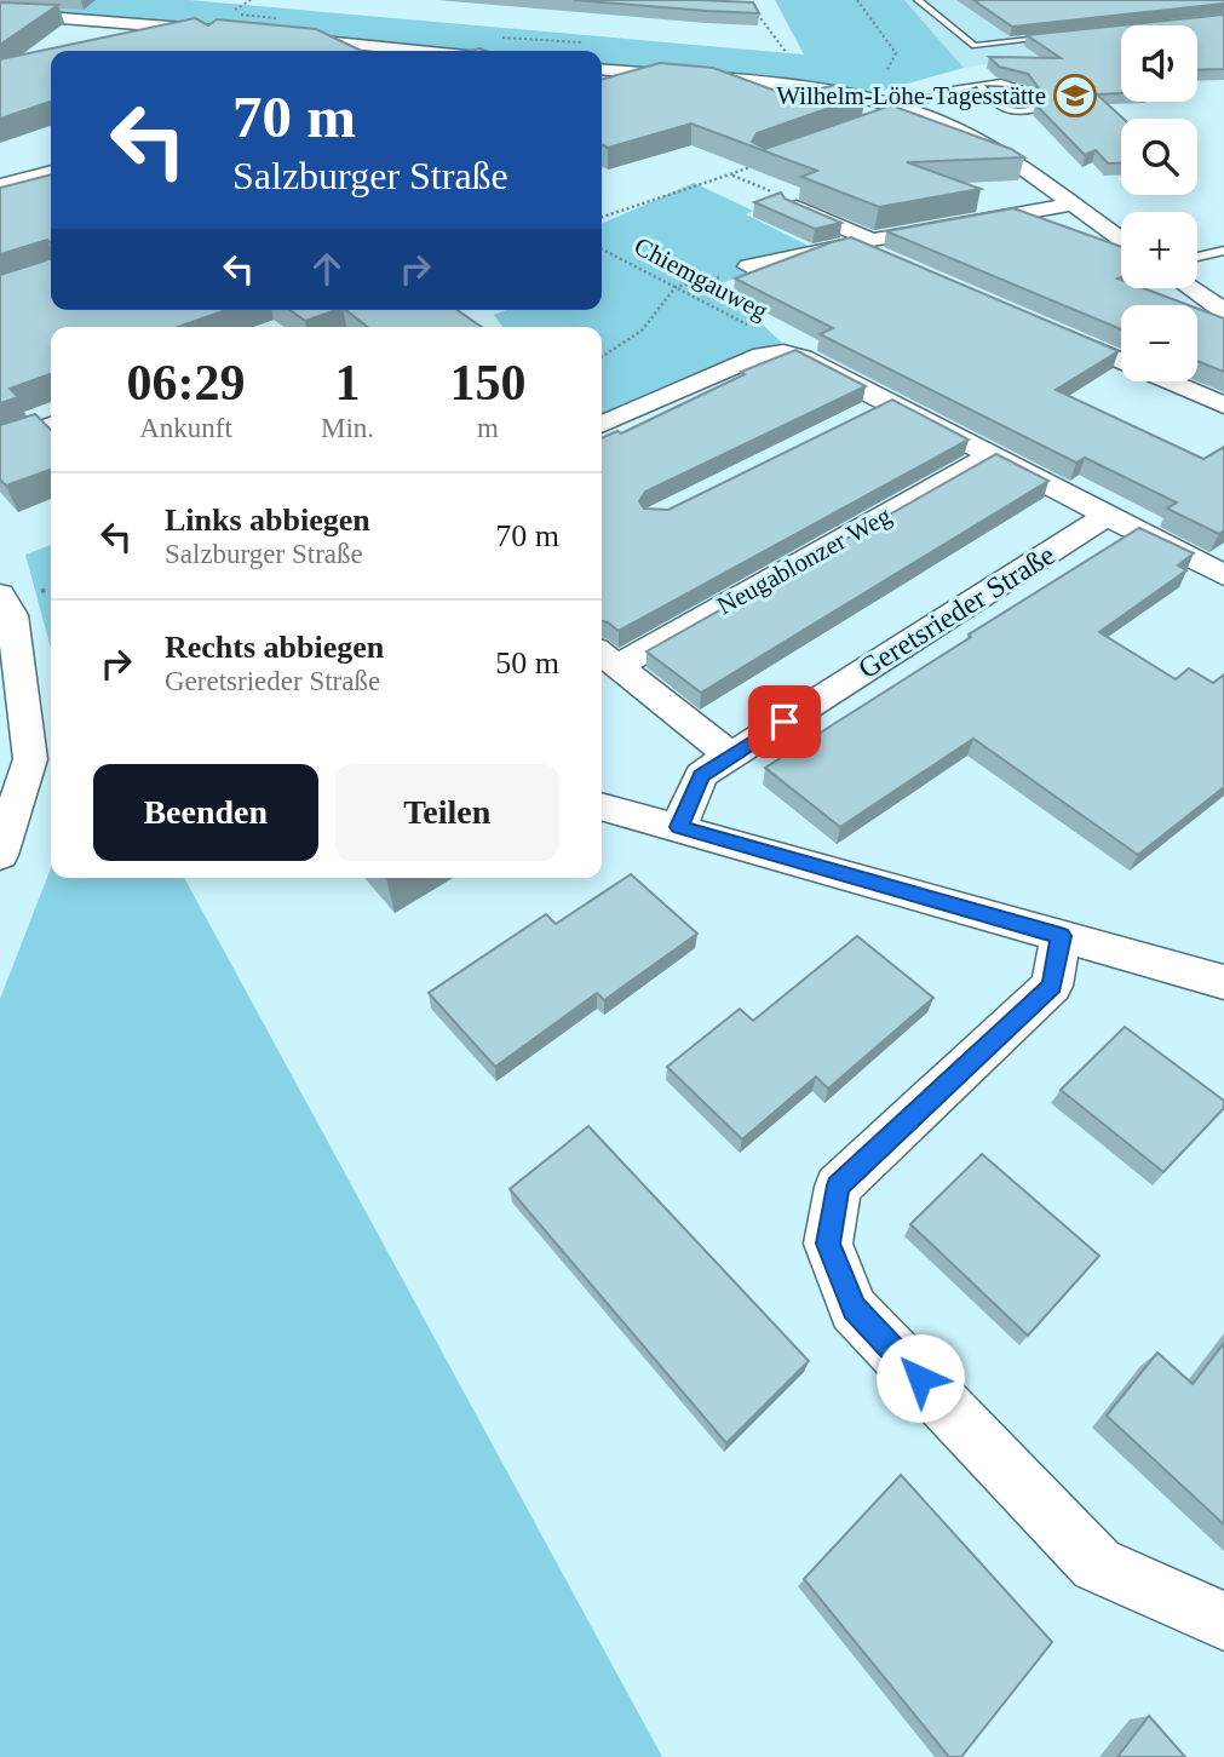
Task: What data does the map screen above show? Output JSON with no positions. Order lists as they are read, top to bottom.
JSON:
{
  "streets": {
    "street": ["Neugablonzer Weg", "Geretsrieder Straße"],
    "path": ["Chiemgauweg"]
  },
  "places": {
    "school or university": ["Wilhelm-Löhe-Tagesstätte"]
  },
  "page": {
    "map_buttons": ["+", "−"],
    "turn": ["70 m", "Salzburger Straße"],
    "eta": [
      "06:29",
      "Ankunft",
      "1",
      "Min.",
      "150",
      "m"
    ],
    "list": [
      {
        "name": "Links abbiegen",
        "note": "Salzburger Straße",
        "value": "70 m"
      },
      {
        "name": "Rechts abbiegen",
        "note": "Geretsrieder Straße",
        "value": "50 m"
      }
    ],
    "buttons": ["Beenden", "Teilen"]
  }
}
